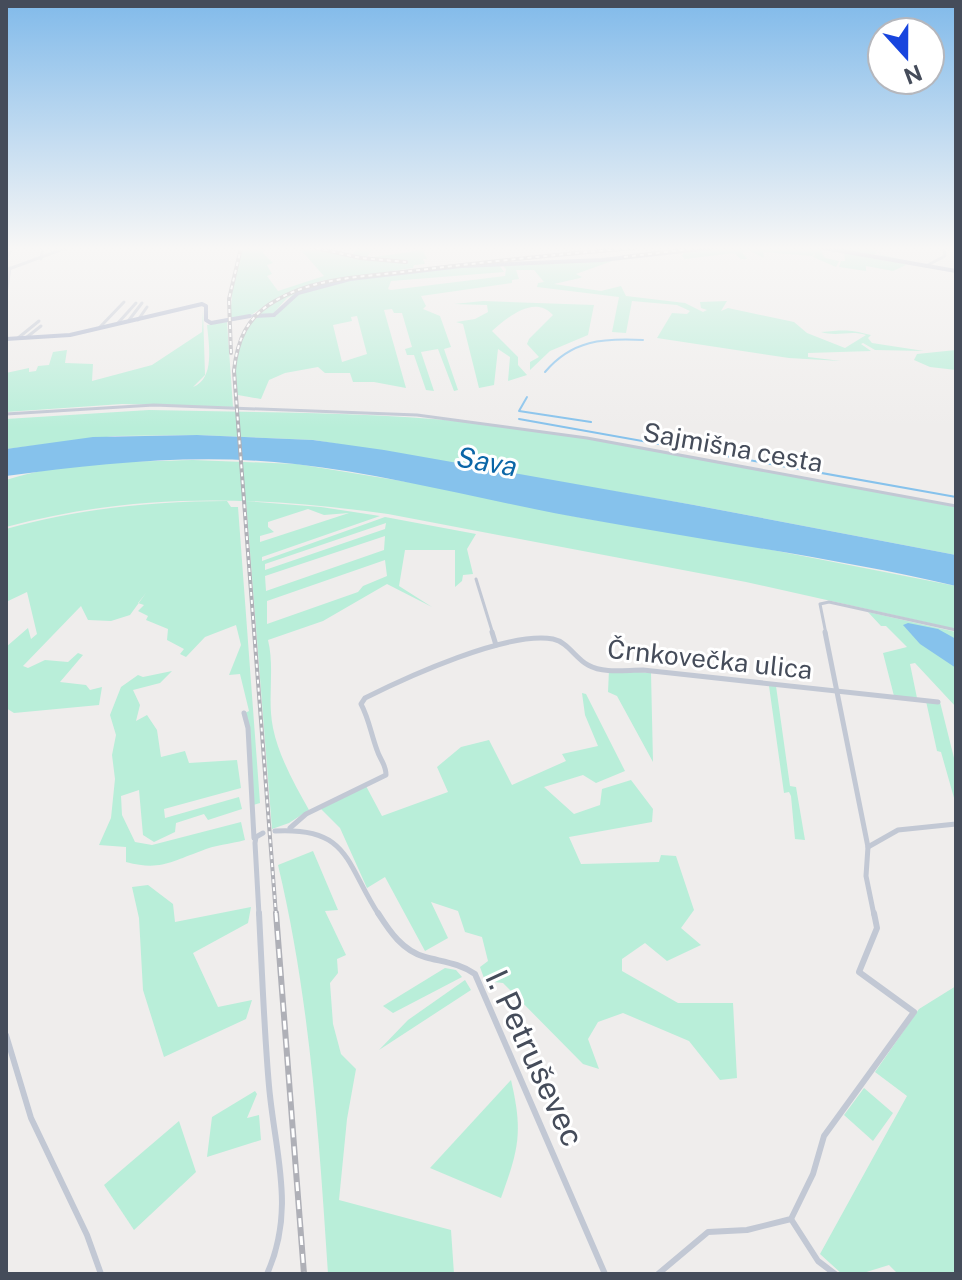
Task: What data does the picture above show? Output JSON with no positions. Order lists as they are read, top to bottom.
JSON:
{
  "streets": {
    "street": ["Sajmišna cesta", "Črnkovečka ulica", "I. Petruševec"]
  },
  "crossings": [
    ["Črnkovečka ulica", "I. Petruševec"]
  ],
  "water": ["Sava"],
  "north": "bottom"
}
